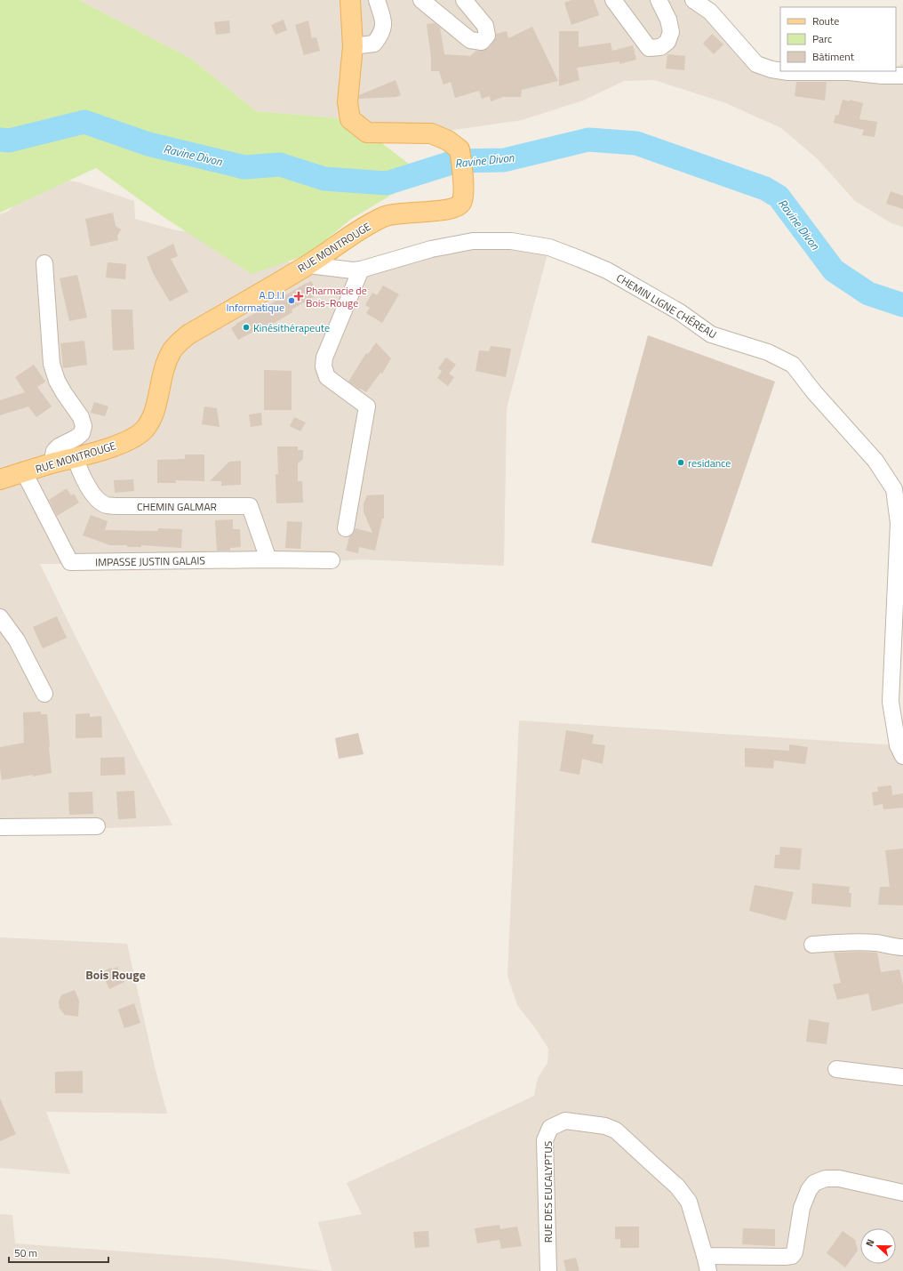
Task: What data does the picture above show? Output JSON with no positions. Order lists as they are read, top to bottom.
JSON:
{
  "streets": {
    "main road": ["RUE MONTROUGE"],
    "street": [
      "CHEMIN LIGNE CHÉREAU",
      "CHEMIN GALMAR",
      "IMPASSE JUSTIN GALAIS",
      "RUE DES EUCALYPTUS"
    ]
  },
  "crossings": [
    ["RUE MONTROUGE", "CHEMIN LIGNE CHÉREAU"],
    ["RUE MONTROUGE", "CHEMIN GALMAR"],
    ["RUE MONTROUGE", "IMPASSE JUSTIN GALAIS"],
    ["CHEMIN GALMAR", "IMPASSE JUSTIN GALAIS"]
  ],
  "districts": ["Bois Rouge"],
  "water": ["Ravine Divon"],
  "places": {
    "health": ["Pharmacie de Bois-Rouge"],
    "other": ["A.D.I.I Informatique", "Kinésithérapeute", "residance"]
  },
  "legend": ["Route", "Parc", "Bâtiment"],
  "scale_bar": "50 m",
  "north": "left"
}
